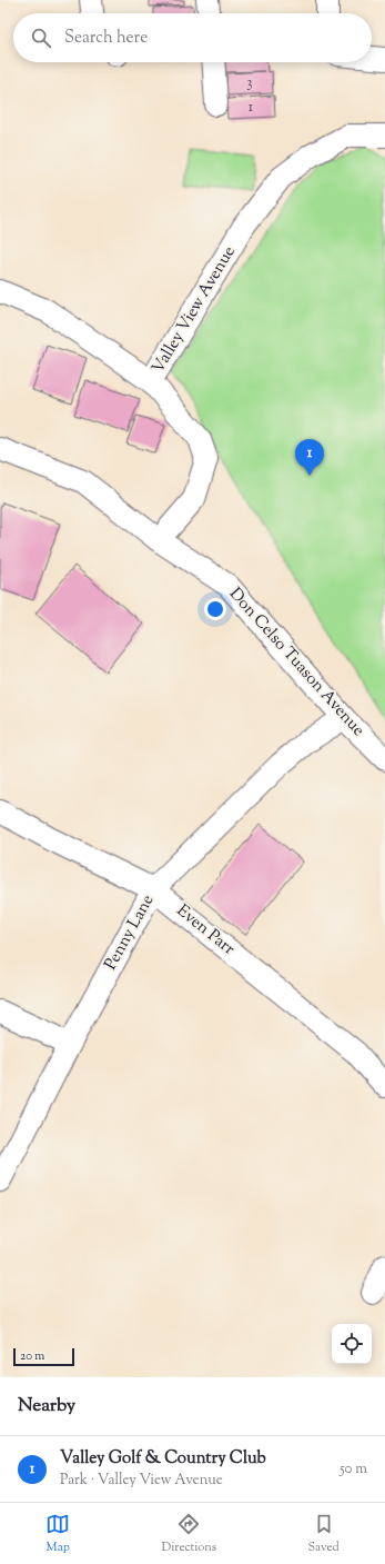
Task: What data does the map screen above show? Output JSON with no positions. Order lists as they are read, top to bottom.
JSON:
{
  "streets": {
    "street": [
      "Valley View Avenue",
      "Don Celso Tuason Avenue",
      "Even Parr",
      "Penny Lane"
    ]
  },
  "crossings": [
    ["Valley View Avenue", "Don Celso Tuason Avenue"],
    ["Don Celso Tuason Avenue", "Penny Lane"],
    ["Even Parr", "Penny Lane"]
  ],
  "house_numbers": ["3", "1"],
  "scale_bar": "20 m",
  "page": {
    "search": "Search here",
    "pins": "1",
    "scale": "20 m",
    "heading": "Nearby",
    "list": [
      {
        "mark": "1",
        "name": "Valley Golf & Country Club",
        "note": "Park · Valley View Avenue",
        "value": "50 m"
      }
    ],
    "nav": ["Map", "Directions", "Saved"]
  }
}
